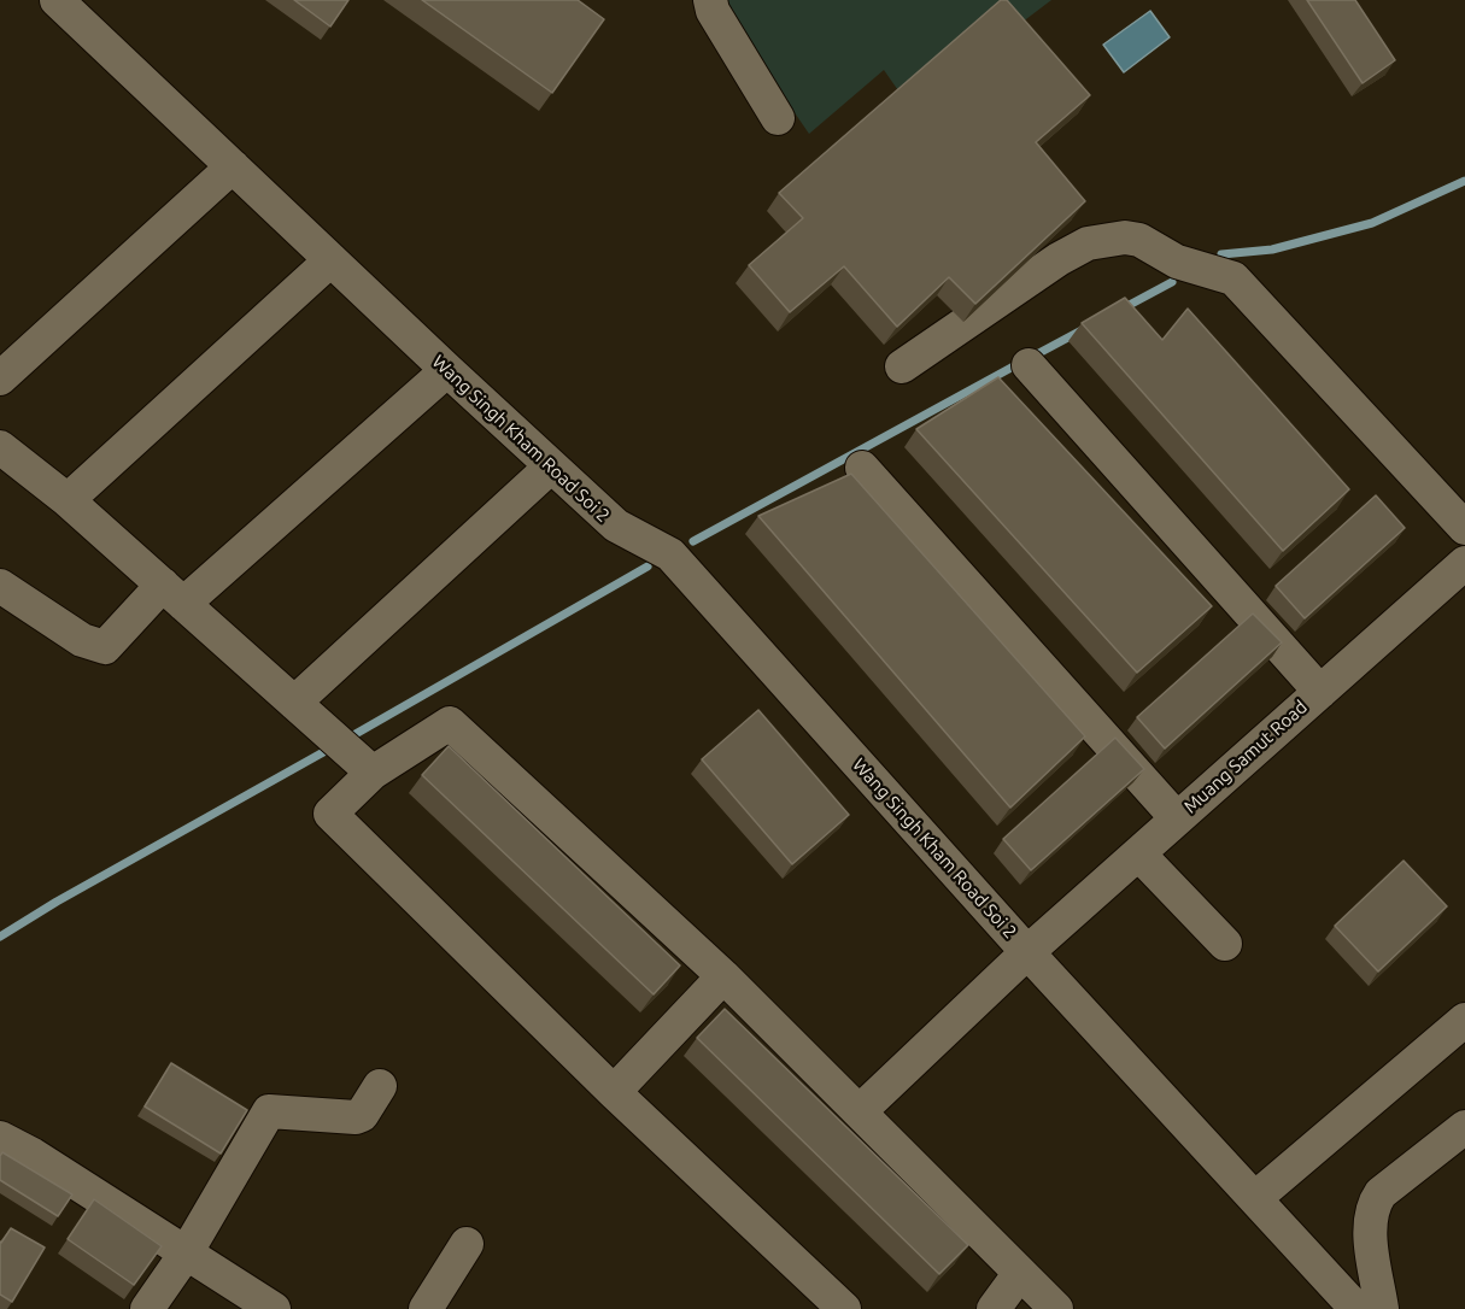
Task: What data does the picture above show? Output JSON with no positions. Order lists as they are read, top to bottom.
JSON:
{
  "streets": {
    "street": ["Wang Singh Kham Road Soi 2", "Muang Samut Road"]
  },
  "crossings": [
    ["Wang Singh Kham Road Soi 2", "Muang Samut Road"]
  ]
}
